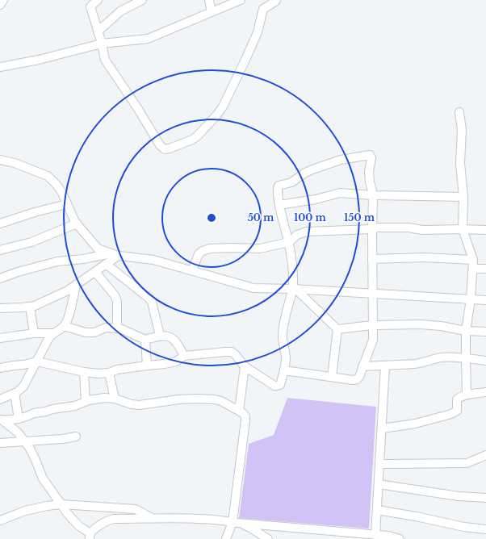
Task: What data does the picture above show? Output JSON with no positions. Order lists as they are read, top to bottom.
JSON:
{
  "rings": ["50 m", "100 m", "150 m"]
}
